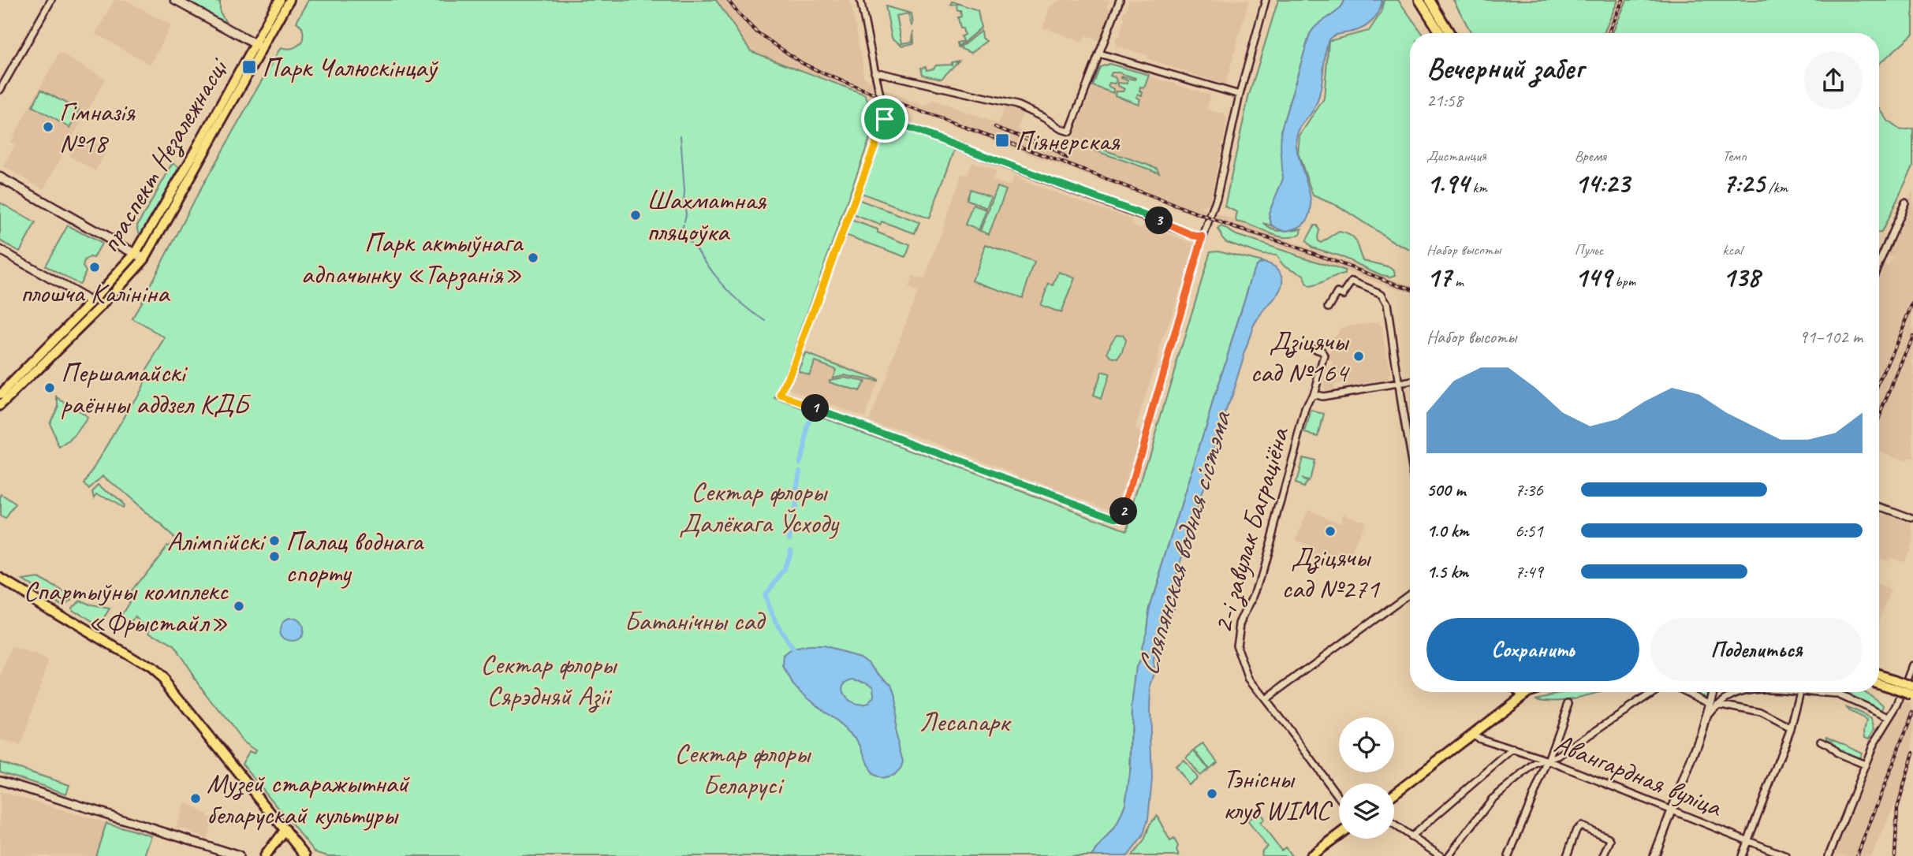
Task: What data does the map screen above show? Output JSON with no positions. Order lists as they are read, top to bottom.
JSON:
{
  "streets": {
    "main road": ["праспект Незалежнасці"],
    "street": ["2-і завулак Баграціёна", "Авангардная вуліца"]
  },
  "water": ["Сляпянская водная сістэма"],
  "parks": [
    "Сектар флоры Далёкага Ўсходу",
    "Батанічны сад",
    "Сектар флоры Сярэдняй Азіі",
    "Лесапарк",
    "Сектар флоры Беларусі"
  ],
  "places": {
    "transit": ["Парк Чалюскінцаў", "Піянерская"],
    "other": [
      "Гімназія №18",
      "Шахматная пляцоўка",
      "Парк актыўнага адпачынку «Тарзанія»",
      "плошча Калініна",
      "Дзіцячы сад №164",
      "Першамайскі раённы аддзел КДБ",
      "Дзіцячы сад №271",
      "Алімпійскі",
      "Палац воднага спорту",
      "Спартыўны комплекс «Фрыстайл»",
      "Тэнісны клуб WIMC",
      "Музей старажытнай беларускай культуры"
    ]
  },
  "page": {
    "heading": ["Вечерний забег", "21:58"],
    "stats": [
      ["Дистанция", "1.94 km"],
      ["Время", "14:23"],
      ["Темп", "7:25 /km"],
      ["Набор высоты", "17 m"],
      ["Пульс", "149 bpm"],
      ["kcal", "138"]
    ],
    "pins": ["3", "1", "2"],
    "chart": ["Набор высоты", "91–102 m"],
    "list": [
      {
        "name": "500 m",
        "note": "7:36"
      },
      {
        "name": "1.0 km",
        "note": "6:51"
      },
      {
        "name": "1.5 km",
        "note": "7:49"
      }
    ],
    "buttons": ["Сохранить", "Поделиться"]
  }
}
